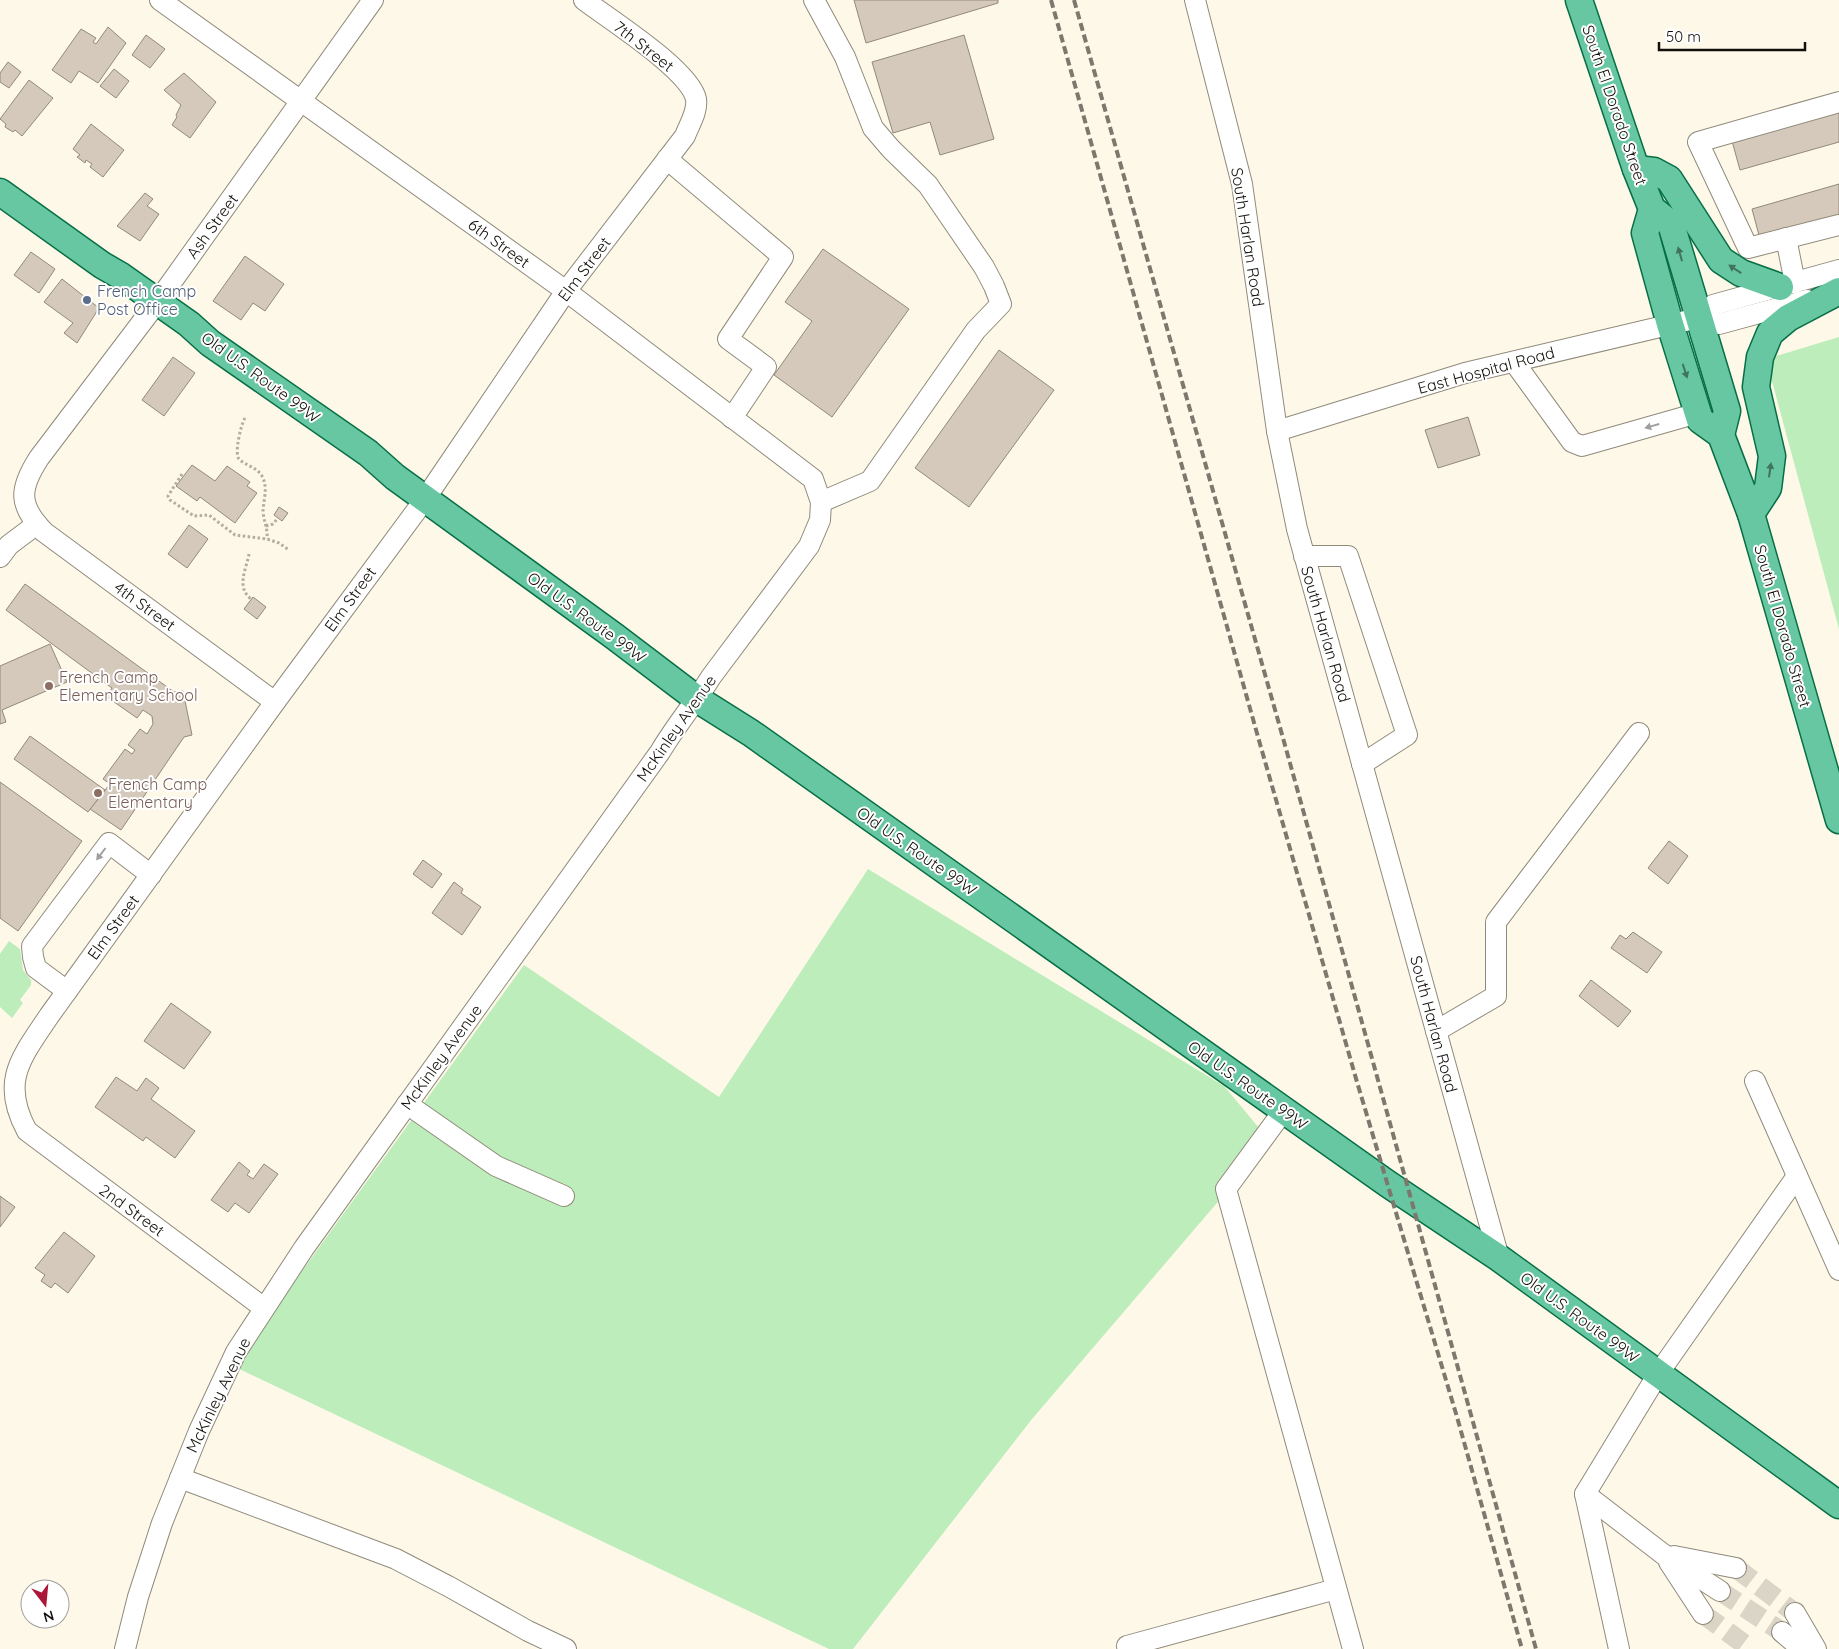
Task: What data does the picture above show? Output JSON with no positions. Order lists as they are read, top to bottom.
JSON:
{
  "streets": {
    "main road": ["South El Dorado Street", "Old U.S. Route 99W"],
    "street": [
      "7th Street",
      "Ash Street",
      "South Harlan Road",
      "6th Street",
      "Elm Street",
      "East Hospital Road",
      "4th Street",
      "McKinley Avenue",
      "2nd Street"
    ]
  },
  "crossings": [
    ["7th Street", "Elm Street"],
    ["South El Dorado Street", "East Hospital Road"],
    ["Ash Street", "6th Street"],
    ["Ash Street", "Old U.S. Route 99W"],
    ["Ash Street", "4th Street"],
    ["South Harlan Road", "East Hospital Road"],
    ["South Harlan Road", "Old U.S. Route 99W"],
    ["6th Street", "Elm Street"],
    ["6th Street", "McKinley Avenue"],
    ["Elm Street", "Old U.S. Route 99W"],
    ["Elm Street", "4th Street"],
    ["Elm Street", "2nd Street"],
    ["Old U.S. Route 99W", "McKinley Avenue"],
    ["McKinley Avenue", "2nd Street"]
  ],
  "places": ["French Camp Post Office", "French Camp Elementary School", "French Camp Elementary"],
  "scale_bar": "50 m",
  "north": "bottom"
}
